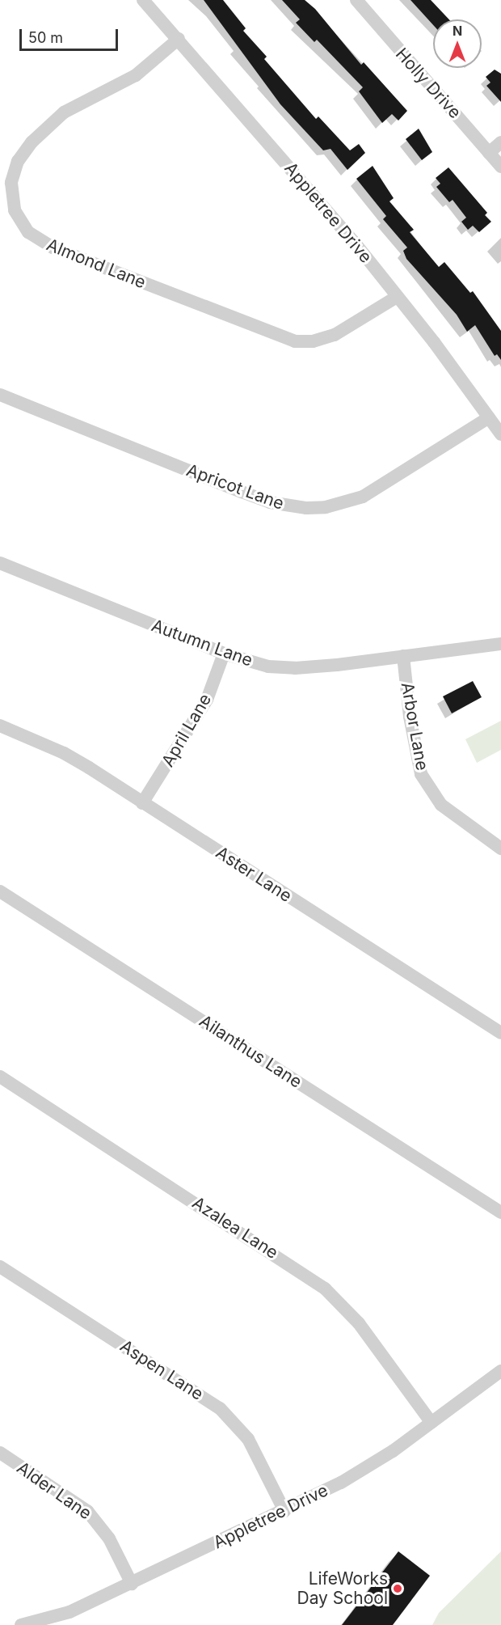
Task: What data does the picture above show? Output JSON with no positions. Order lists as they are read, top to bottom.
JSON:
{
  "streets": {
    "street": [
      "Holly Drive",
      "Appletree Drive",
      "Almond Lane",
      "Apricot Lane",
      "Autumn Lane",
      "Arbor Lane",
      "April Lane",
      "Aster Lane",
      "Ailanthus Lane",
      "Azalea Lane",
      "Aspen Lane",
      "Alder Lane"
    ]
  },
  "crossings": [
    ["Appletree Drive", "Almond Lane"],
    ["Appletree Drive", "Apricot Lane"],
    ["Appletree Drive", "Azalea Lane"],
    ["Appletree Drive", "Aspen Lane"],
    ["Appletree Drive", "Alder Lane"],
    ["Autumn Lane", "Arbor Lane"],
    ["Autumn Lane", "April Lane"],
    ["April Lane", "Aster Lane"]
  ],
  "places": ["LifeWorks Day School"],
  "scale_bar": "50 m",
  "north": "top"
}
